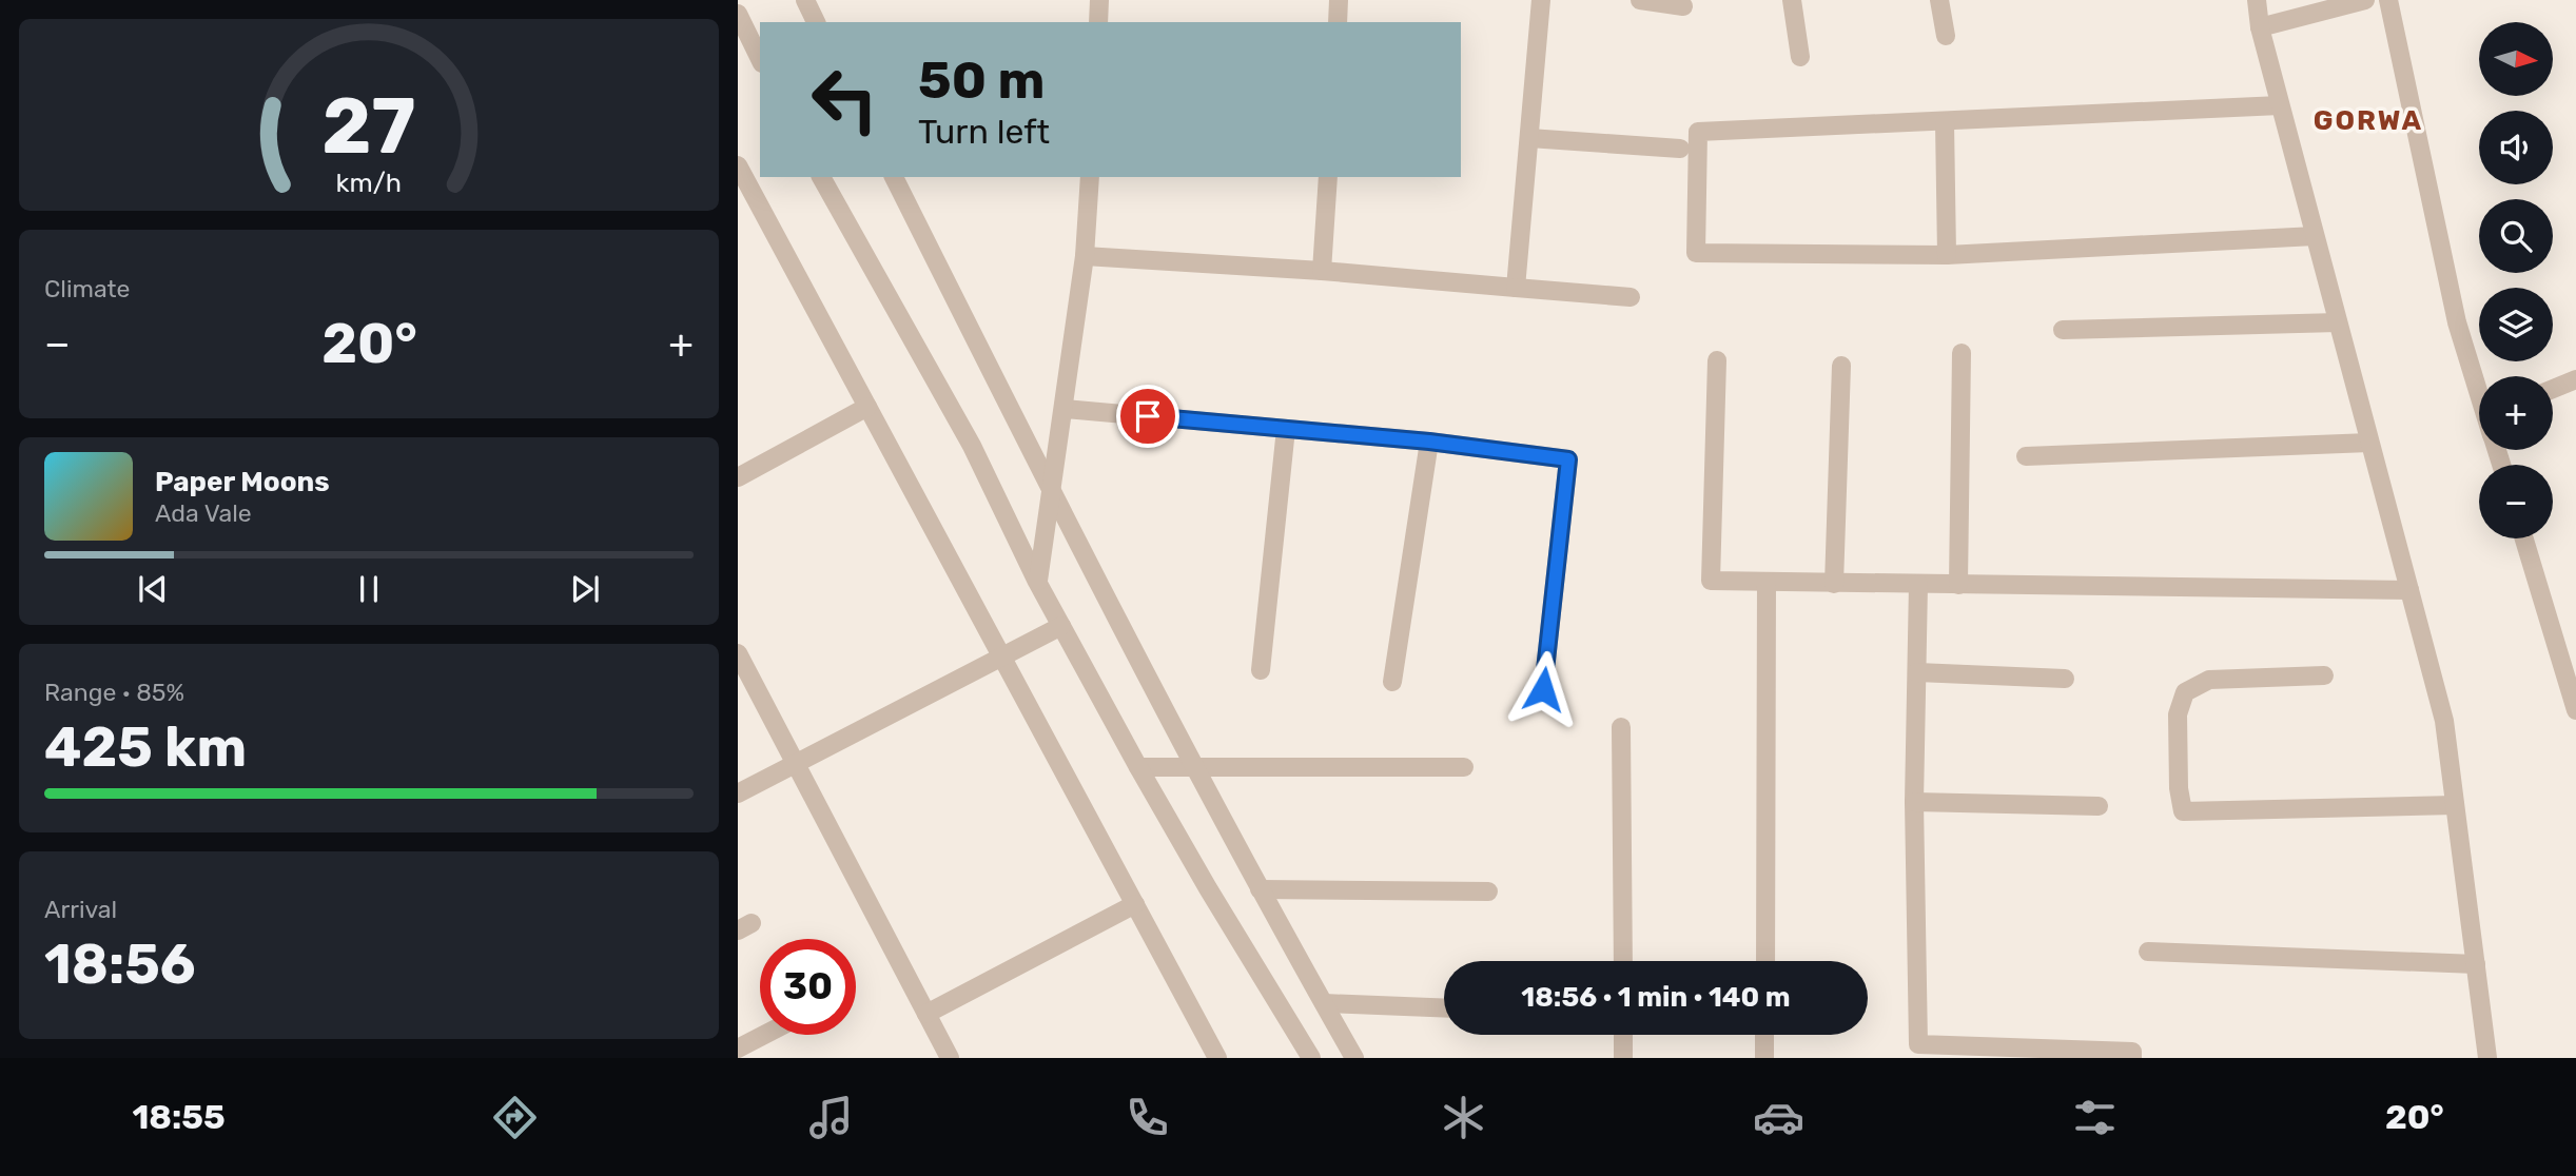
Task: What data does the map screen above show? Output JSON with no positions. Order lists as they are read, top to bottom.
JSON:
{
  "districts": ["GORWA"],
  "north": "right",
  "page": {
    "map_buttons": ["+", "−"],
    "turn": ["50 m", "Turn left"],
    "tile": [
      "Climate",
      ["Range · 85%", "425 km"],
      ["Arrival", "18:56"]
    ],
    "heat": ["−", "20°", "+"],
    "song": ["Paper Moons", "Ada Vale"],
    "limit": "30",
    "trip": "18:56 · 1 min · 140 m",
    "tabs": ["18:55", "20°"],
    "gauge": ["27", "km/h"]
  }
}
